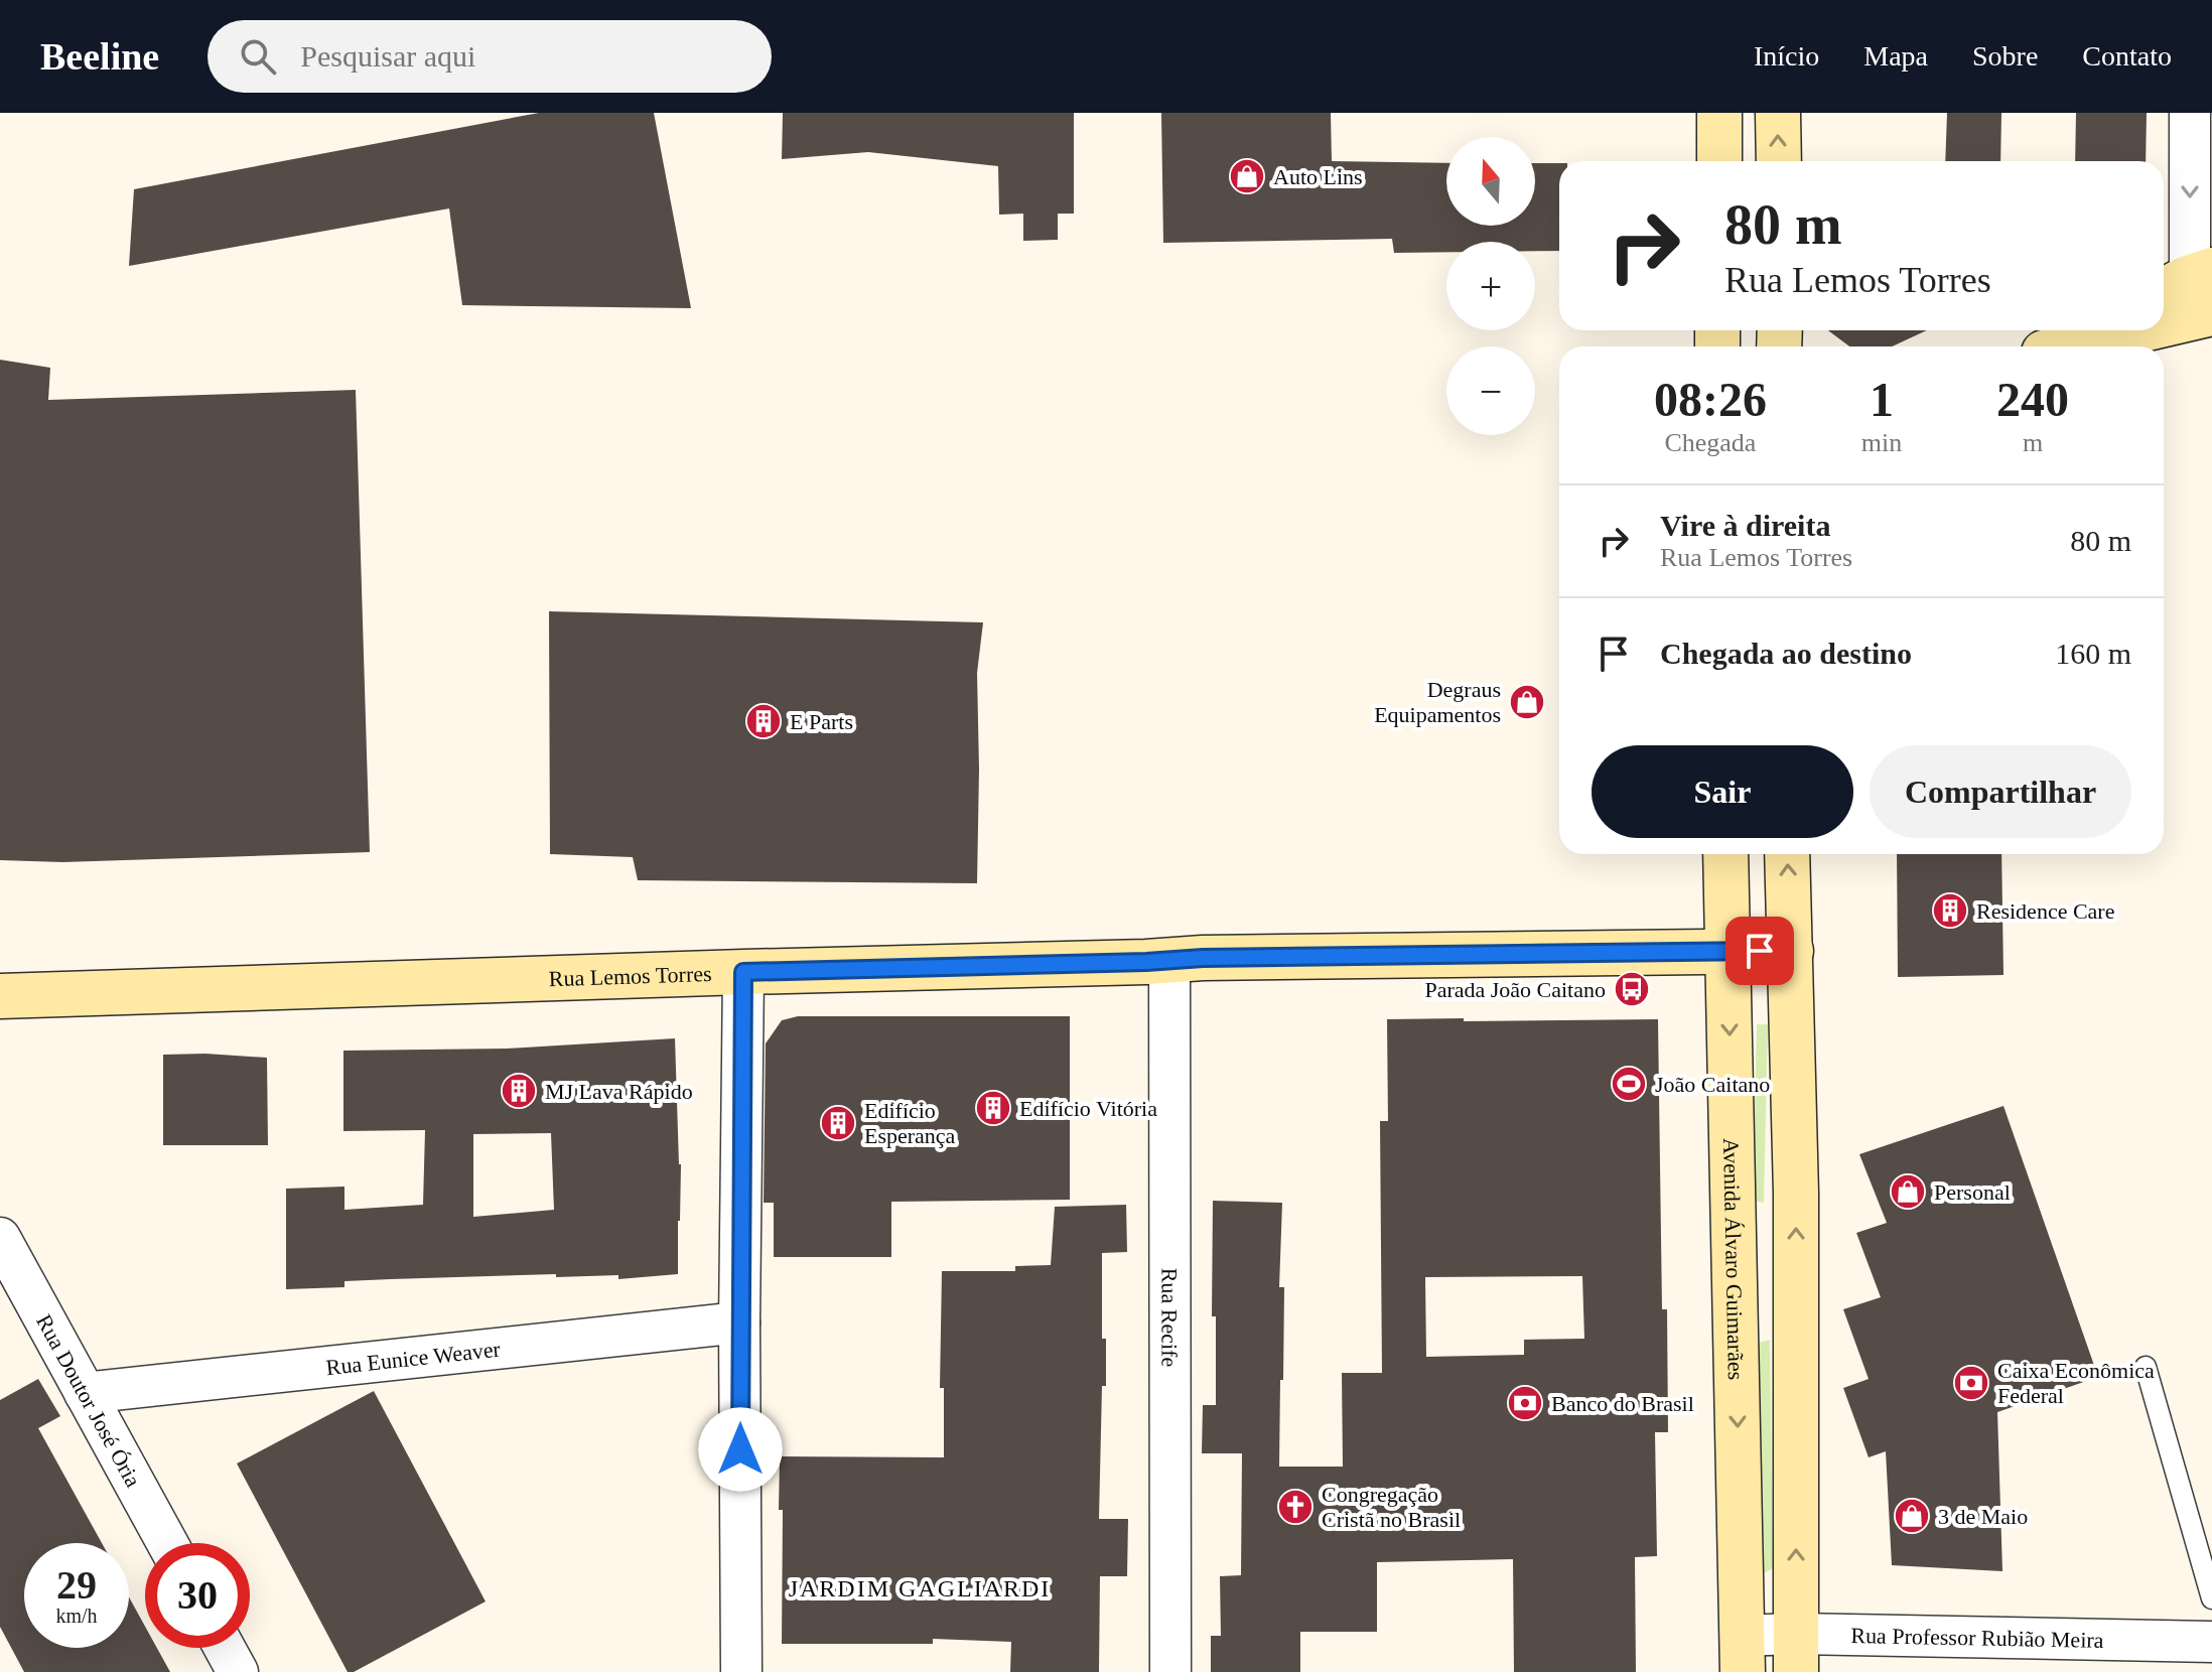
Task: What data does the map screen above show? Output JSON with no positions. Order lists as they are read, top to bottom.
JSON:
{
  "streets": {
    "street": [
      "Rua Lemos Torres",
      "Avenida Álvaro Guimarães",
      "Rua Recife",
      "Rua Eunice Weaver",
      "Rua Doutor José Ória",
      "Rua Professor Rubião Meira"
    ]
  },
  "crossings": [
    ["Rua Lemos Torres", "Avenida Álvaro Guimarães"],
    ["Rua Lemos Torres", "Rua Recife"],
    ["Avenida Álvaro Guimarães", "Rua Professor Rubião Meira"],
    ["Rua Eunice Weaver", "Rua Doutor José Ória"]
  ],
  "districts": ["JARDIM GAGLIARDI"],
  "places": {
    "shop": [
      "Auto Lins",
      "Degraus Equipamentos",
      "Personal",
      "3 de Maio"
    ],
    "building": [
      "E Parts",
      "Residence Care",
      "MJ Lava Rápido",
      "Edifício Vitória",
      "Edifício Esperança"
    ],
    "bus stop": ["Parada João Caitano"],
    "sports": ["João Caitano"],
    "bank": ["Caixa Econômica Federal", "Banco do Brasil"],
    "church": ["Congregação Cristã no Brasil"]
  },
  "north": "top",
  "page": {
    "header": "Beeline",
    "search": "Pesquisar aqui",
    "nav": [
      "Início",
      "Mapa",
      "Sobre",
      "Contato"
    ],
    "map_buttons": ["+", "−"],
    "turn": ["80 m", "Rua Lemos Torres"],
    "eta": [
      "08:26",
      "Chegada",
      "1",
      "min",
      "240",
      "m"
    ],
    "list": [
      {
        "name": "Vire à direita",
        "note": "Rua Lemos Torres",
        "value": "80 m"
      },
      {
        "name": "Chegada ao destino",
        "value": "160 m"
      }
    ],
    "buttons": ["Sair", "Compartilhar"],
    "speed": "29 km/h",
    "limit": "30"
  }
}
